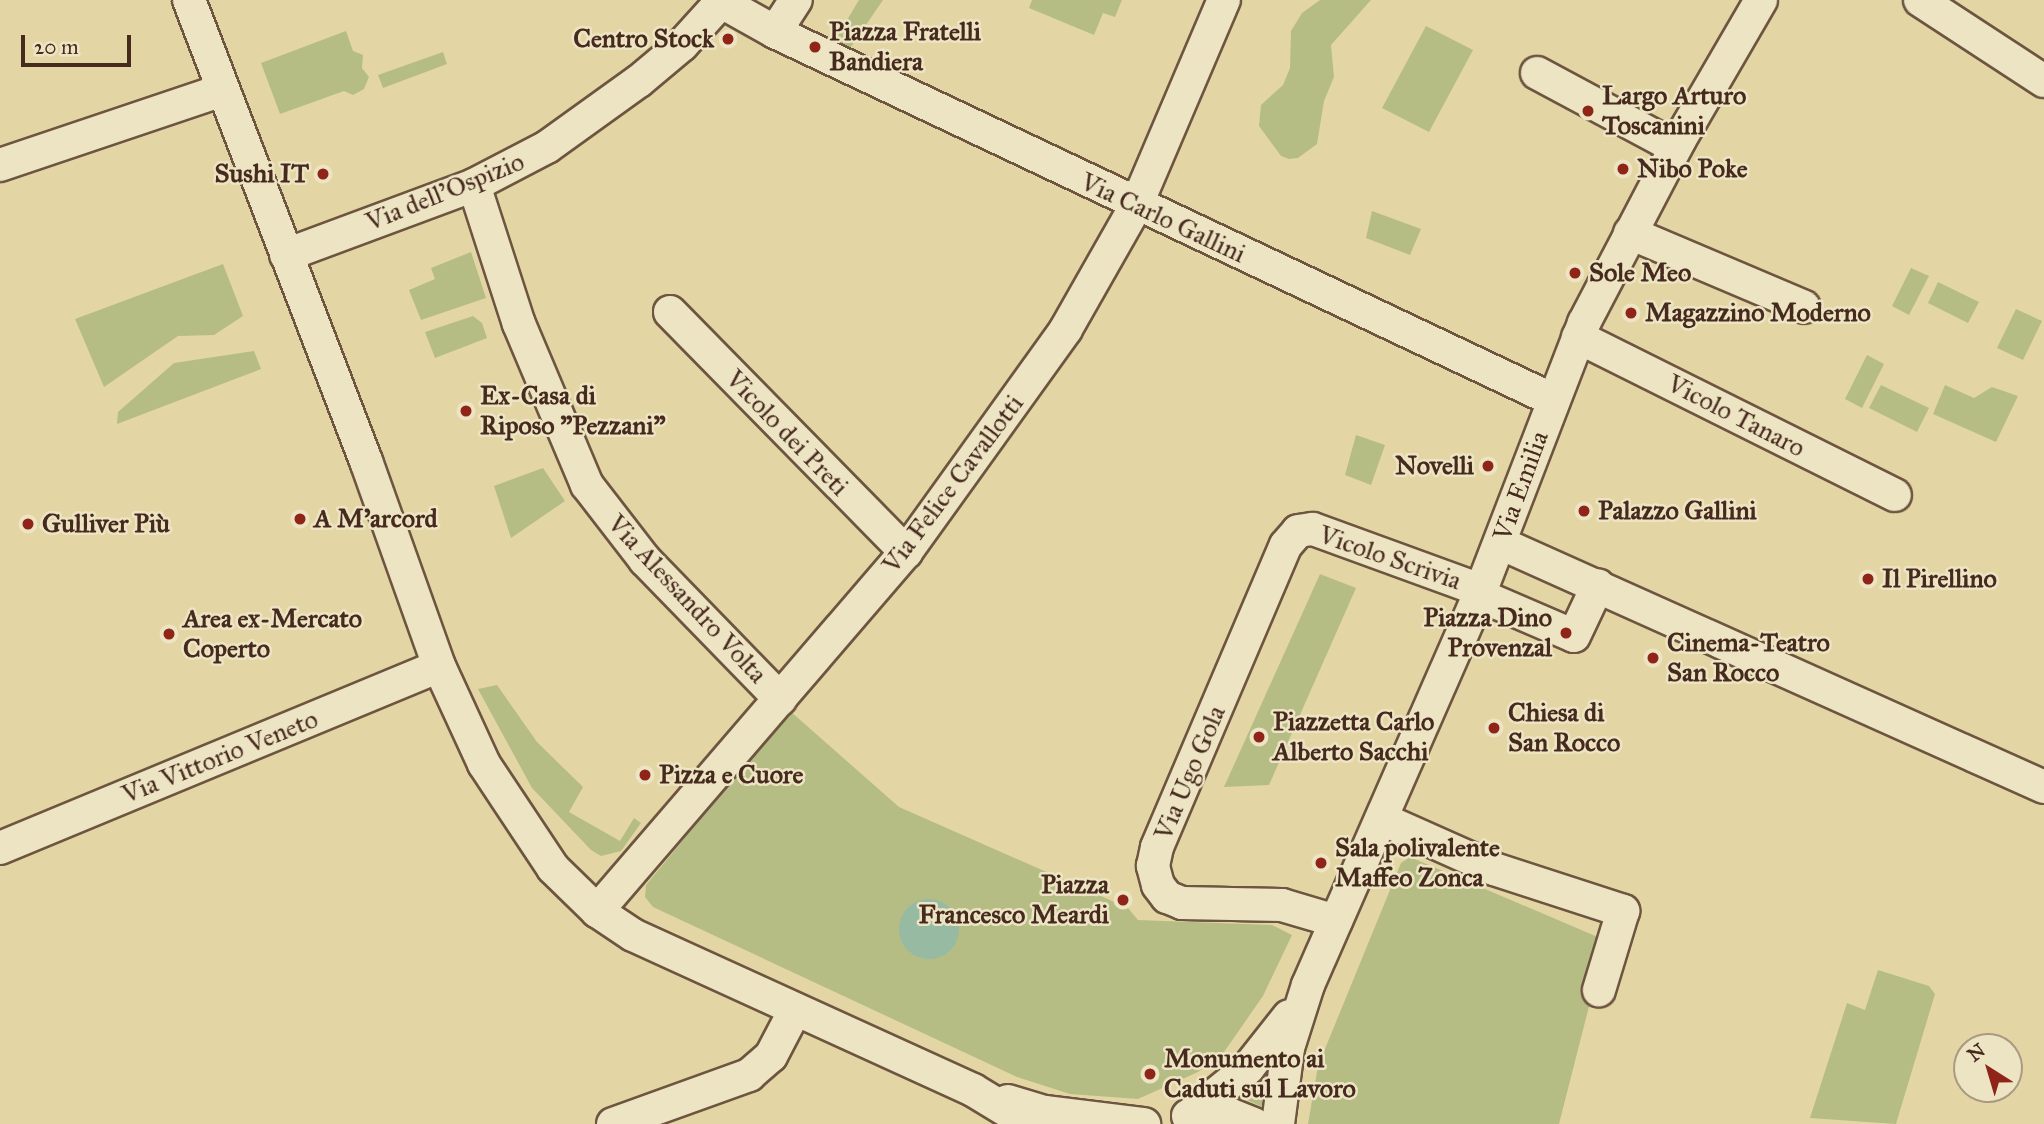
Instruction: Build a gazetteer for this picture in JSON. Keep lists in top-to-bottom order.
{
  "streets": {
    "street": [
      "Via dell'Ospizio",
      "Via Carlo Gallini",
      "Vicolo Tanaro",
      "Vicolo dei Preti",
      "Via Felice Cavallotti",
      "Via Emilia",
      "Vicolo Scrivia",
      "Via Alessandro Volta",
      "Via Vittorio Veneto",
      "Via Ugo Gola"
    ]
  },
  "crossings": [
    ["Via dell'Ospizio", "Via Alessandro Volta"],
    ["Via Carlo Gallini", "Via Felice Cavallotti"],
    ["Via Carlo Gallini", "Via Emilia"],
    ["Vicolo Tanaro", "Via Emilia"],
    ["Vicolo dei Preti", "Via Felice Cavallotti"],
    ["Via Felice Cavallotti", "Via Alessandro Volta"],
    ["Via Emilia", "Vicolo Scrivia"],
    ["Via Emilia", "Via Ugo Gola"],
    ["Vicolo Scrivia", "Via Ugo Gola"]
  ],
  "places": [
    "Centro Stock",
    "Piazza Fratelli Bandiera",
    "Largo Arturo Toscanini",
    "Nibo Poke",
    "Sushi IT",
    "Sole Meo",
    "Magazzino Moderno",
    "Ex-Casa di Riposo \"Pezzani\"",
    "Novelli",
    "Palazzo Gallini",
    "A M'arcord",
    "Gulliver Più",
    "Il Pirellino",
    "Piazza Dino Provenzal",
    "Area ex-Mercato Coperto",
    "Cinema-Teatro San Rocco",
    "Chiesa di San Rocco",
    "Piazzetta Carlo Alberto Sacchi",
    "Pizza e Cuore",
    "Sala polivalente Maffeo Zonca",
    "Piazza Francesco Meardi",
    "Monumento ai Caduti sul Lavoro"
  ],
  "scale_bar": "20 m",
  "north": "top left"
}
